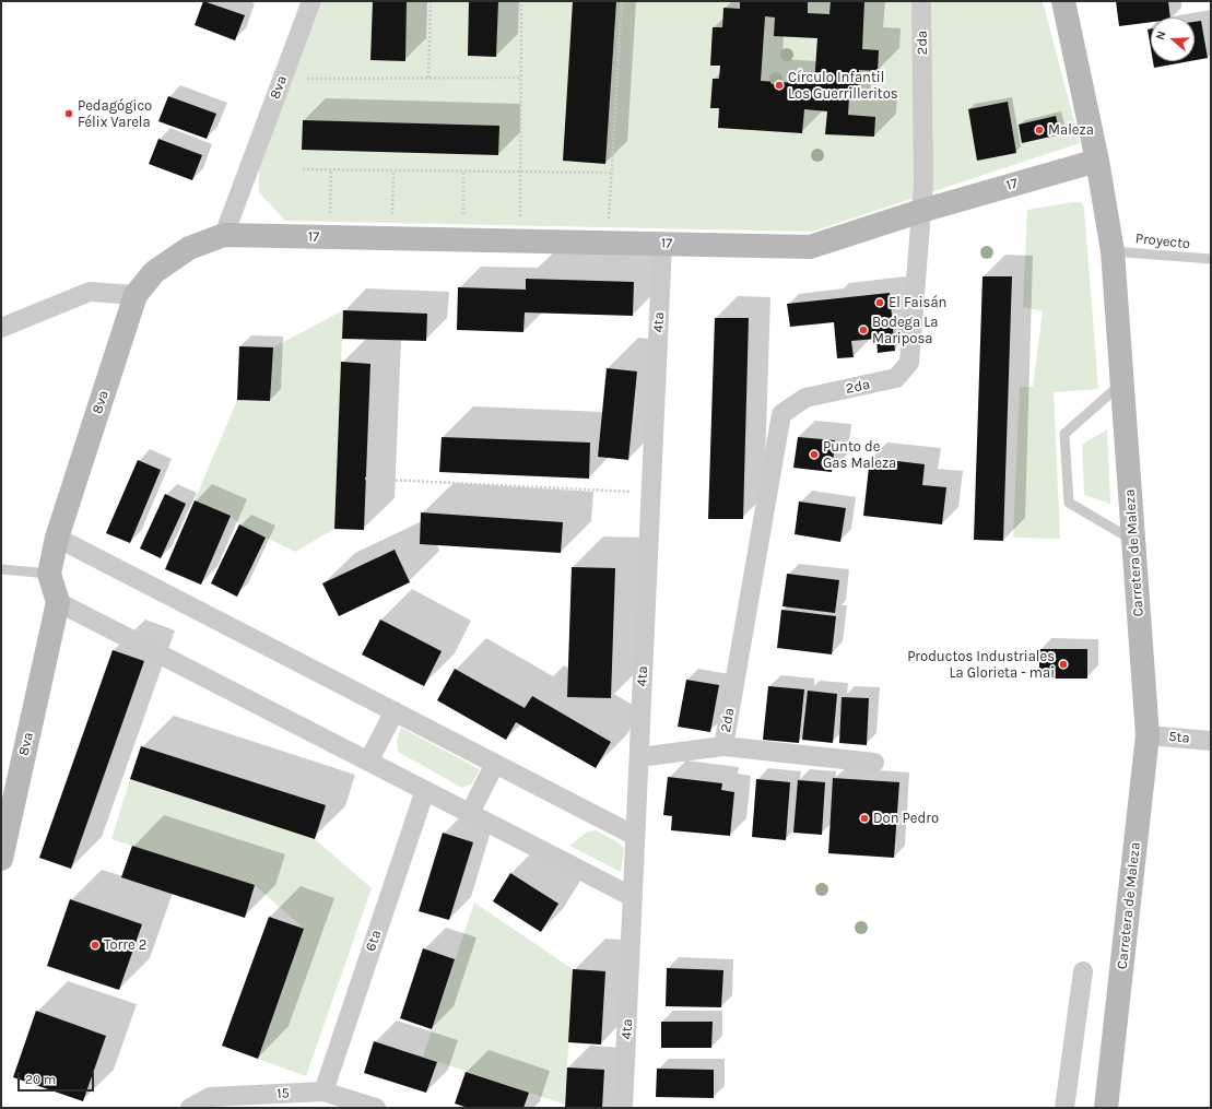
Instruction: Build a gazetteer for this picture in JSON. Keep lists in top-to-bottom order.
{
  "streets": {
    "street": [
      "2da",
      "8va",
      "17",
      "4ta",
      "Carretera de Maleza",
      "5ta",
      "6ta",
      "15"
    ],
    "lane": ["Proyecto"]
  },
  "crossings": [
    ["2da", "17"],
    ["8va", "17"],
    ["17", "4ta"],
    ["17", "Carretera de Maleza"],
    ["Proyecto", "Carretera de Maleza"],
    ["Carretera de Maleza", "5ta"],
    ["6ta", "15"]
  ],
  "places": [
    "Círculo Infantil Los Guerrilleritos",
    "Pedagógico Félix Varela",
    "Maleza",
    "El Faisán",
    "Bodega La Mariposa",
    "Punto de Gas Maleza",
    "Productos Industriales La Glorieta - mai",
    "Don Pedro",
    "Torre 2"
  ],
  "scale_bar": "20 m",
  "north": "left"
}
